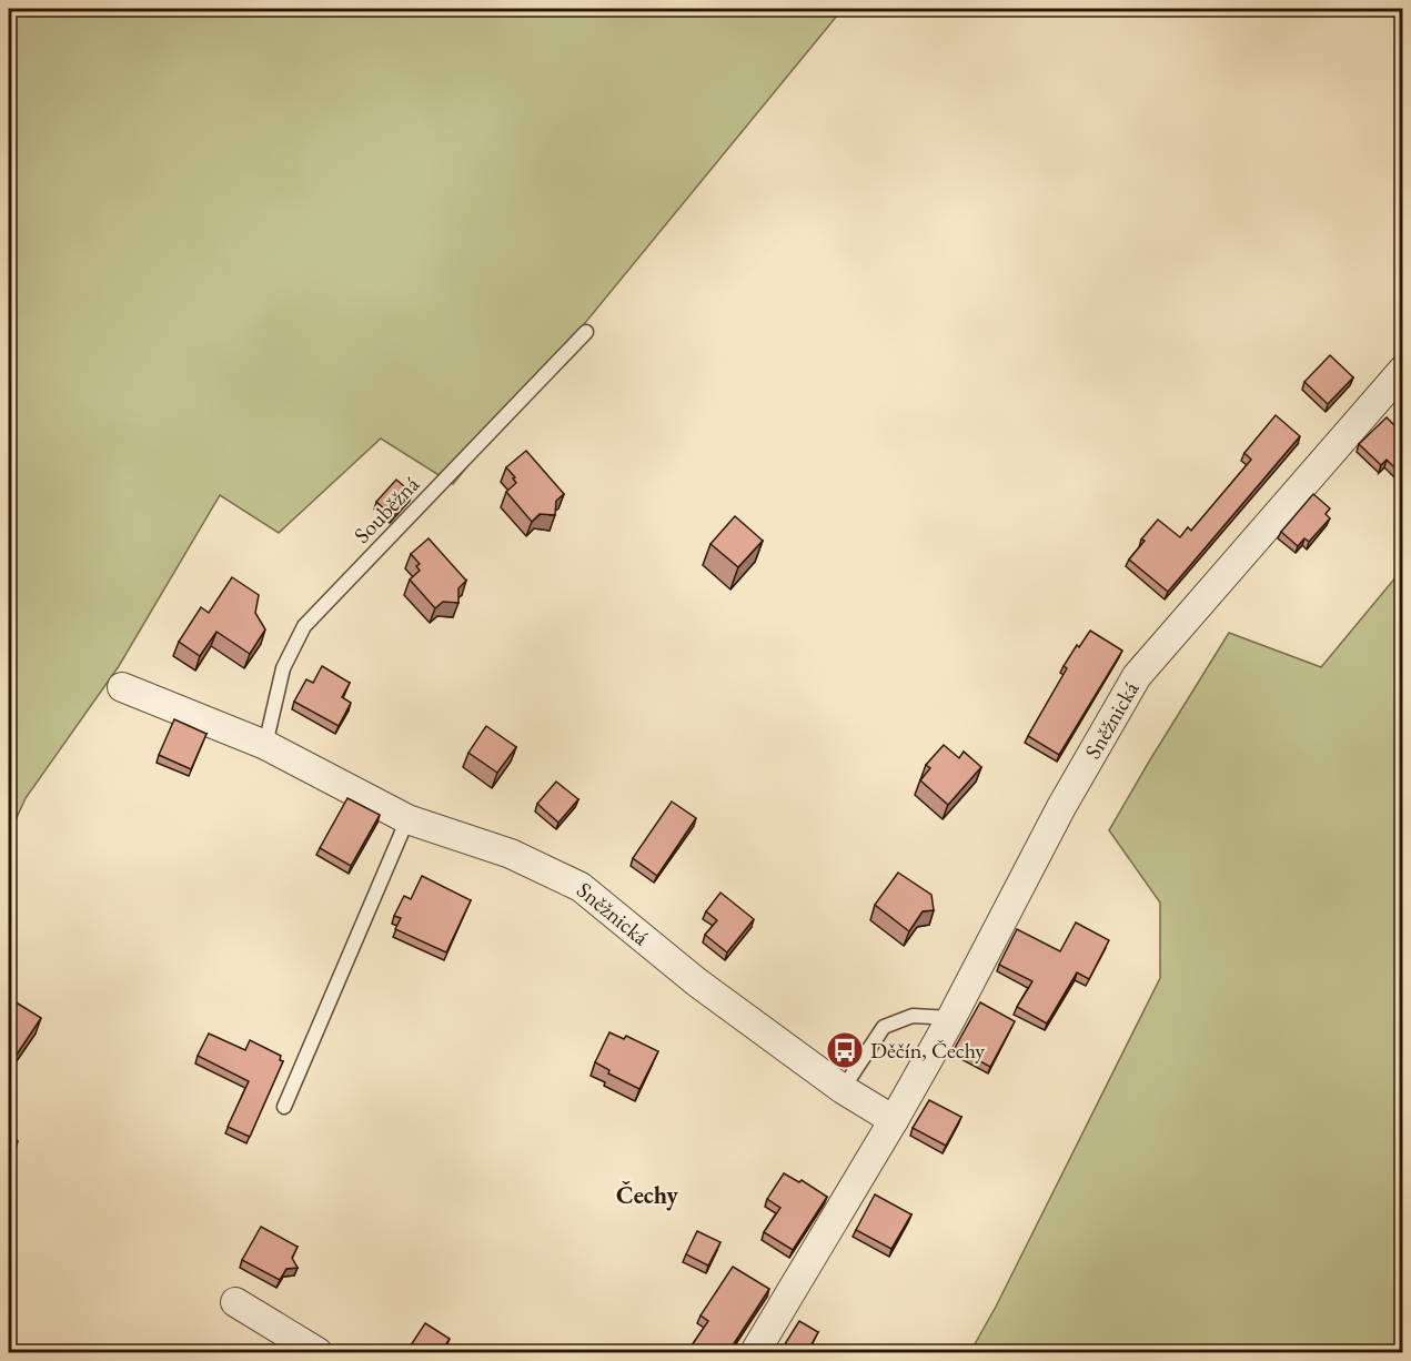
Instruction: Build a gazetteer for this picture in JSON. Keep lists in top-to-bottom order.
{
  "streets": {
    "street": ["Sněžnická"],
    "lane": ["Souběžná"]
  },
  "crossings": [
    ["Souběžná", "Sněžnická"]
  ],
  "districts": ["Čechy"],
  "places": {
    "bus stop": ["Děčín, Čechy"]
  }
}
